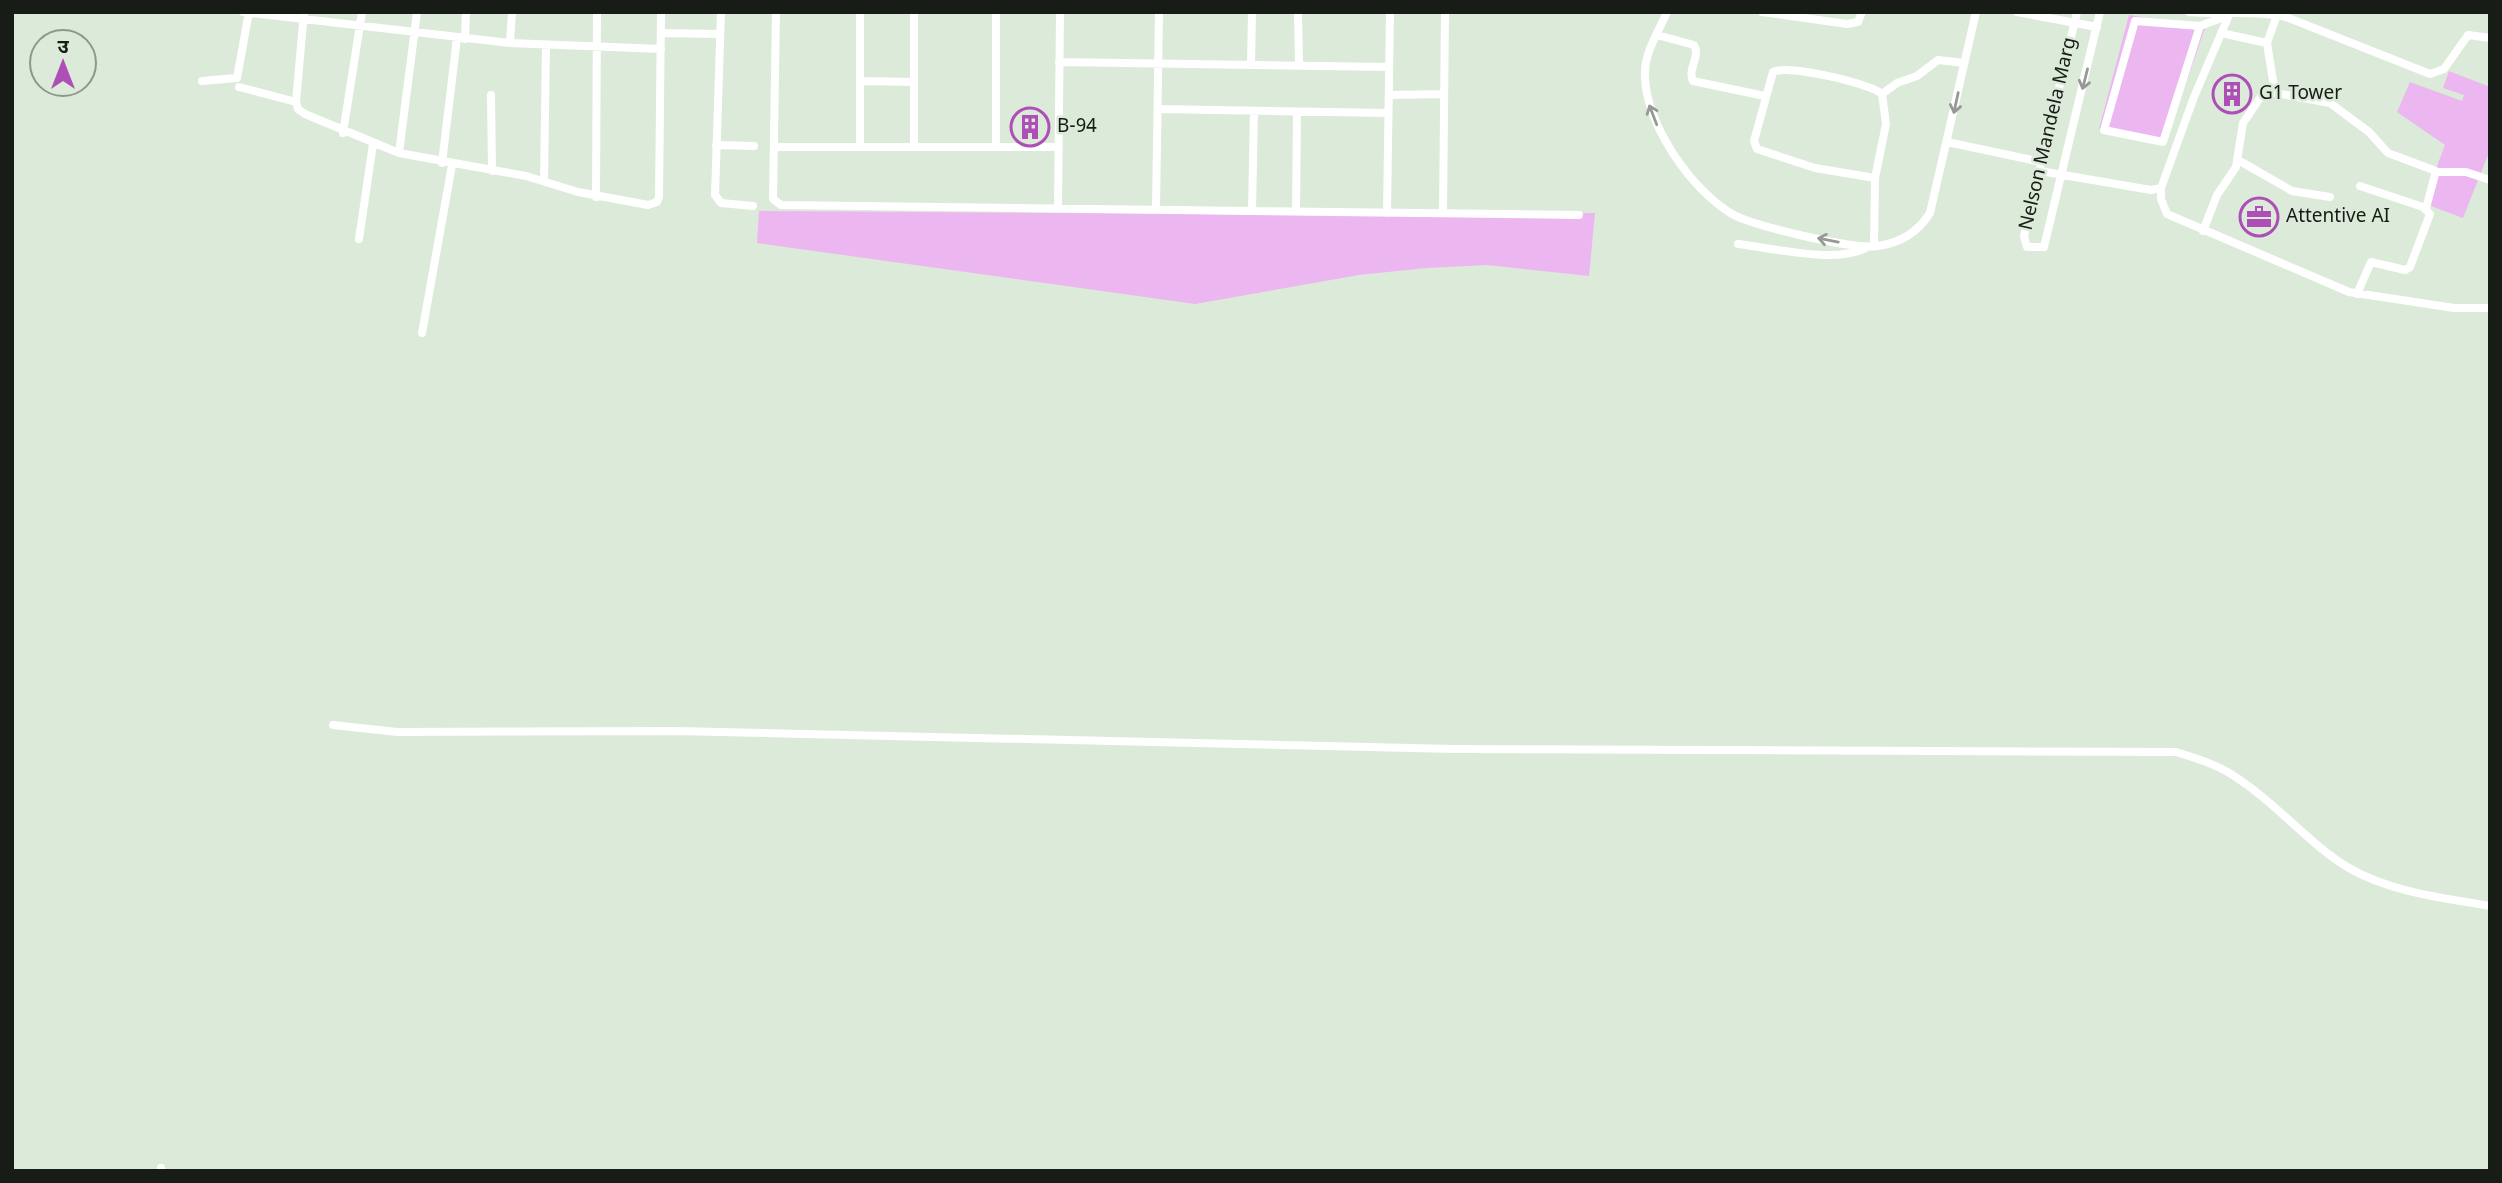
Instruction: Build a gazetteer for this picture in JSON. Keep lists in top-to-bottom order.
{
  "streets": {
    "street": ["Nelson Mandela Marg"]
  },
  "places": {
    "building": ["G1 Tower", "B-94"],
    "office": ["Attentive AI"]
  },
  "north": "top"
}
